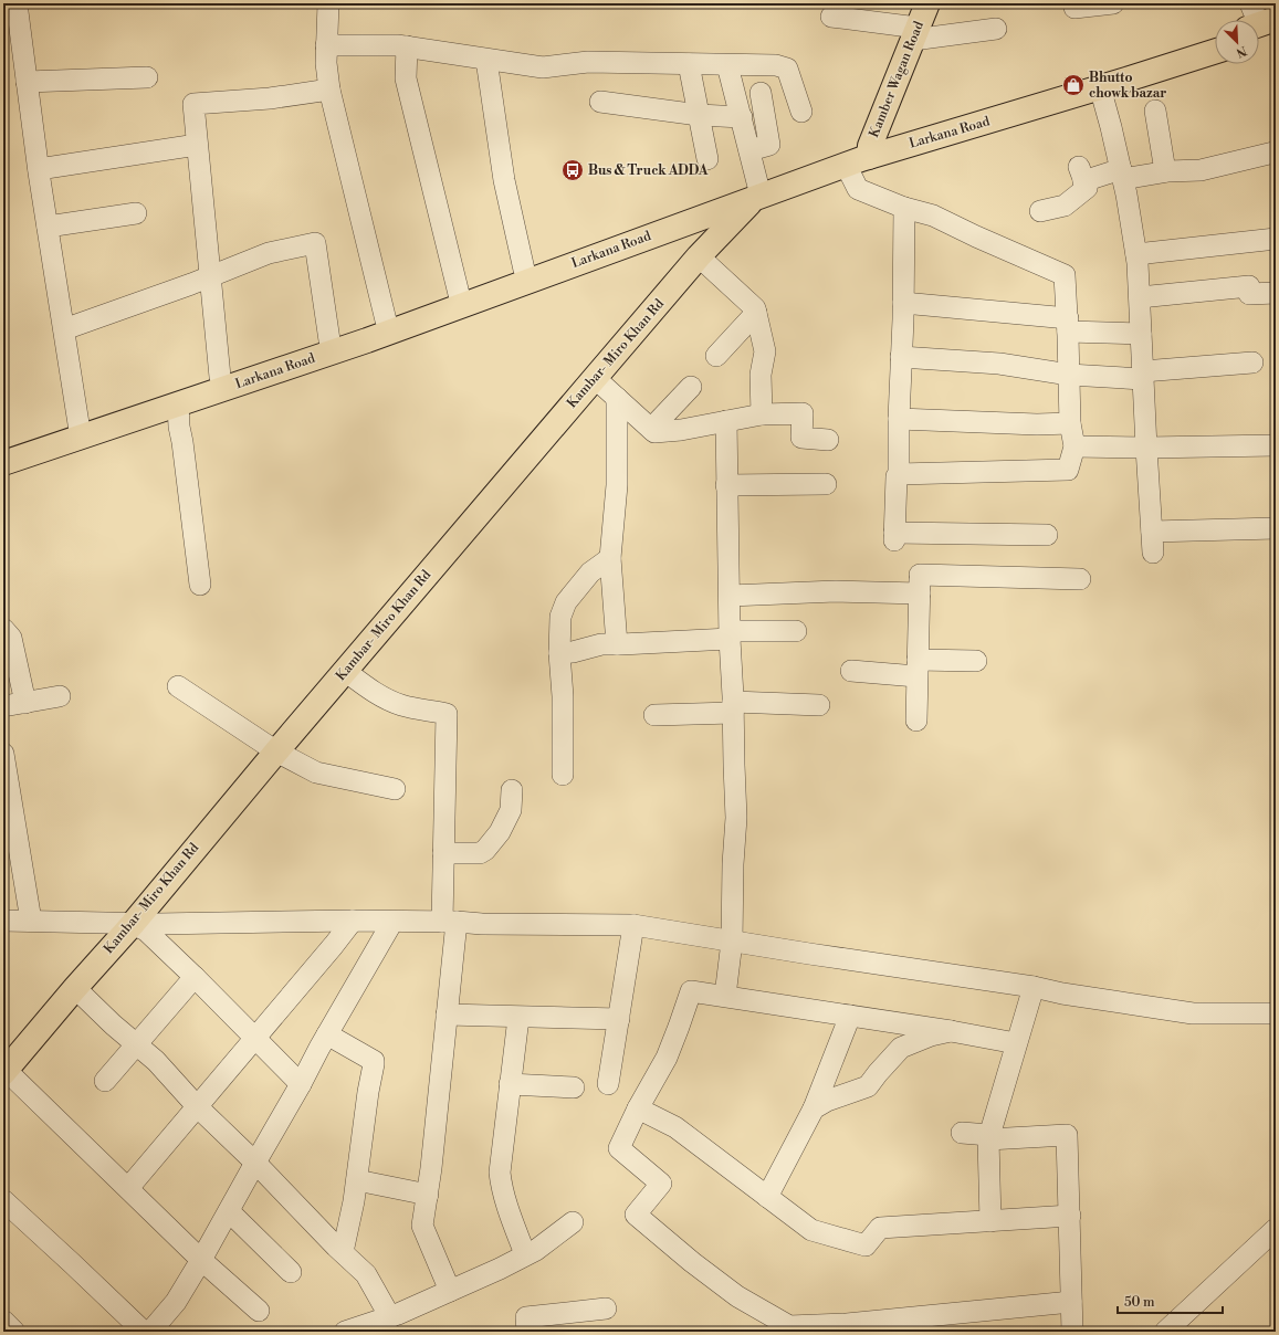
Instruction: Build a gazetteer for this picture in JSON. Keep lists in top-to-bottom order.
{
  "streets": {
    "main road": ["Kamber Wagan Road", "Larkana Road", "Kambar- Miro Khan Rd"]
  },
  "crossings": [
    ["Kamber Wagan Road", "Larkana Road"],
    ["Larkana Road", "Kambar- Miro Khan Rd"]
  ],
  "places": {
    "shop": ["Bhutto chowk bazar"],
    "bus stop": ["Bus & Truck ADDA"]
  },
  "scale_bar": "50 m",
  "north": "bottom right"
}
